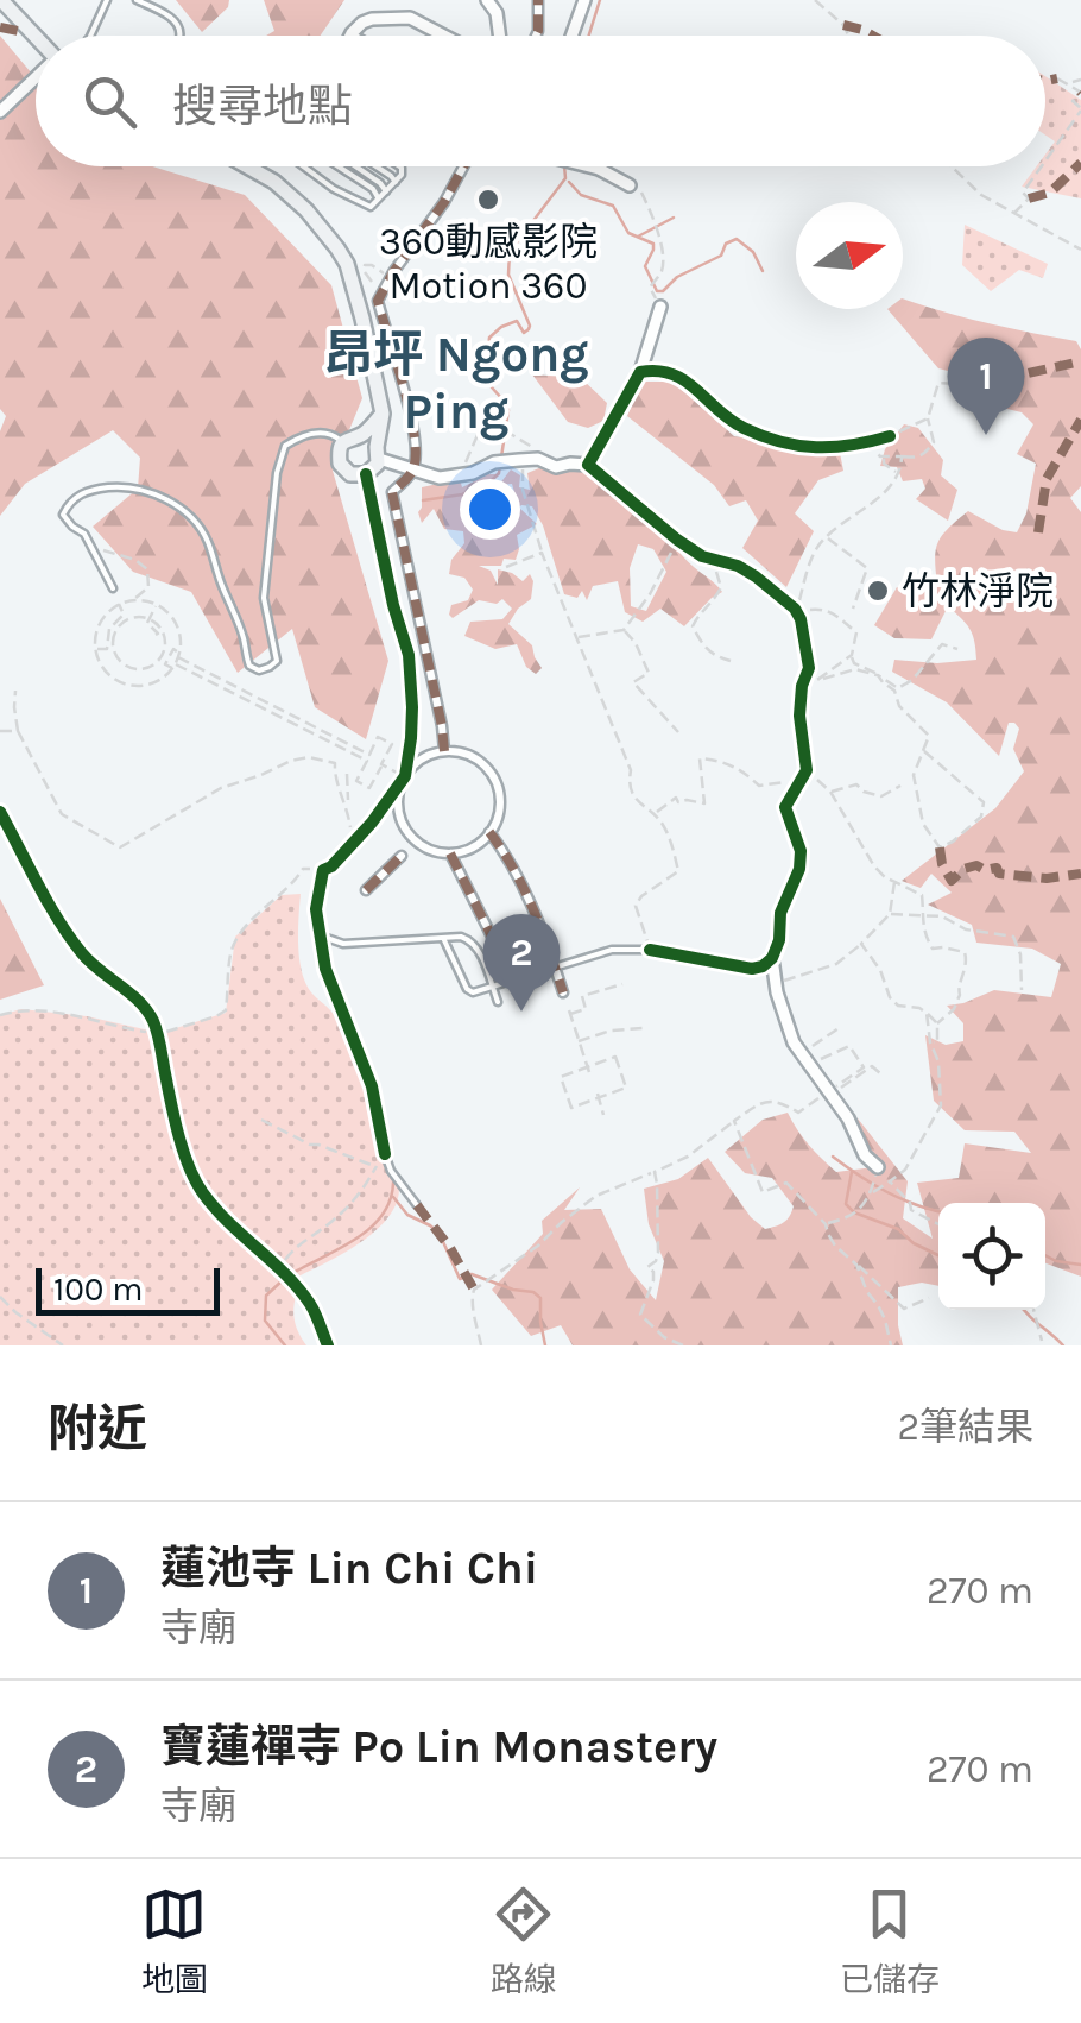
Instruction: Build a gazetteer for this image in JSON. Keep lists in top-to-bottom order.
{
  "districts": ["昂坪 Ngong Ping"],
  "places": ["360動感影院 Motion 360", "竹林淨院"],
  "scale_bar": "100 m",
  "north": "right",
  "page": {
    "search": "搜尋地點",
    "pins": ["1", "2"],
    "scale": "100 m",
    "heading": ["附近", "2筆結果"],
    "list": [
      {
        "mark": "1",
        "name": "蓮池寺 Lin Chi Chi",
        "note": "寺廟",
        "value": "270 m"
      },
      {
        "mark": "2",
        "name": "寶蓮禪寺 Po Lin Monastery",
        "note": "寺廟",
        "value": "270 m"
      }
    ],
    "nav": ["地圖", "路線", "已儲存"]
  }
}
